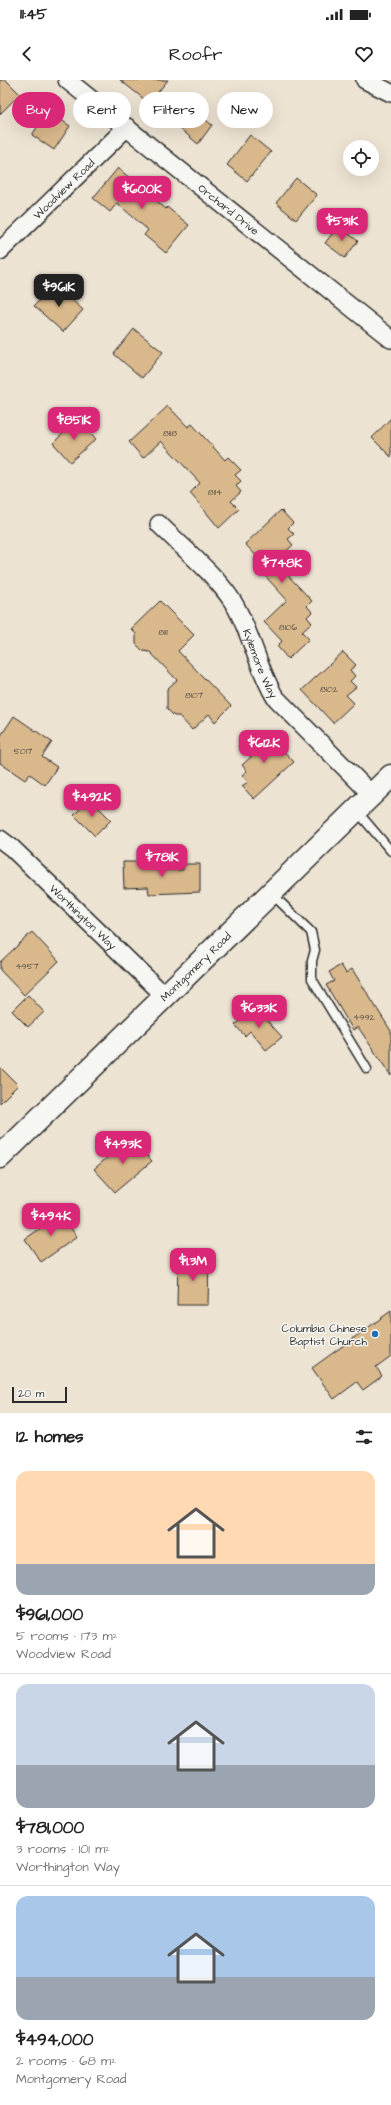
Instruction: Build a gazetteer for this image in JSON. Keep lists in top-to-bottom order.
{
  "streets": {
    "main road": ["Montgomery Road"],
    "street": [
      "Woodview Road",
      "Orchard Drive",
      "Kylemore Way",
      "Worthington Way"
    ]
  },
  "crossings": [
    ["Kylemore Way", "Montgomery Road"],
    ["Worthington Way", "Montgomery Road"]
  ],
  "places": ["Columbia Chinese Baptist Church"],
  "house_numbers": [
    "8118",
    "8114",
    "8106",
    "8111",
    "8102",
    "8107",
    "5017",
    "4957",
    "4992"
  ],
  "scale_bar": "20 m",
  "page": {
    "status": "11:45",
    "header": "Roofr",
    "chip": [
      "Buy",
      "Rent",
      "Filters",
      "New"
    ],
    "price": [
      "$600K",
      "$531K",
      "$961K",
      "$851K",
      "$748K",
      "$612K",
      "$492K",
      "$781K",
      "$633K",
      "$493K",
      "$494K",
      "$1.3M"
    ],
    "scale": "20 m",
    "heading": "12 homes",
    "list": [
      {
        "name": "$961,000",
        "note": "5 rooms · 173 m² · Woodview Road"
      },
      {
        "name": "$781,000",
        "note": "3 rooms · 101 m² · Worthington Way"
      },
      {
        "name": "$494,000",
        "note": "2 rooms · 68 m² · Montgomery Road"
      }
    ]
  }
}
